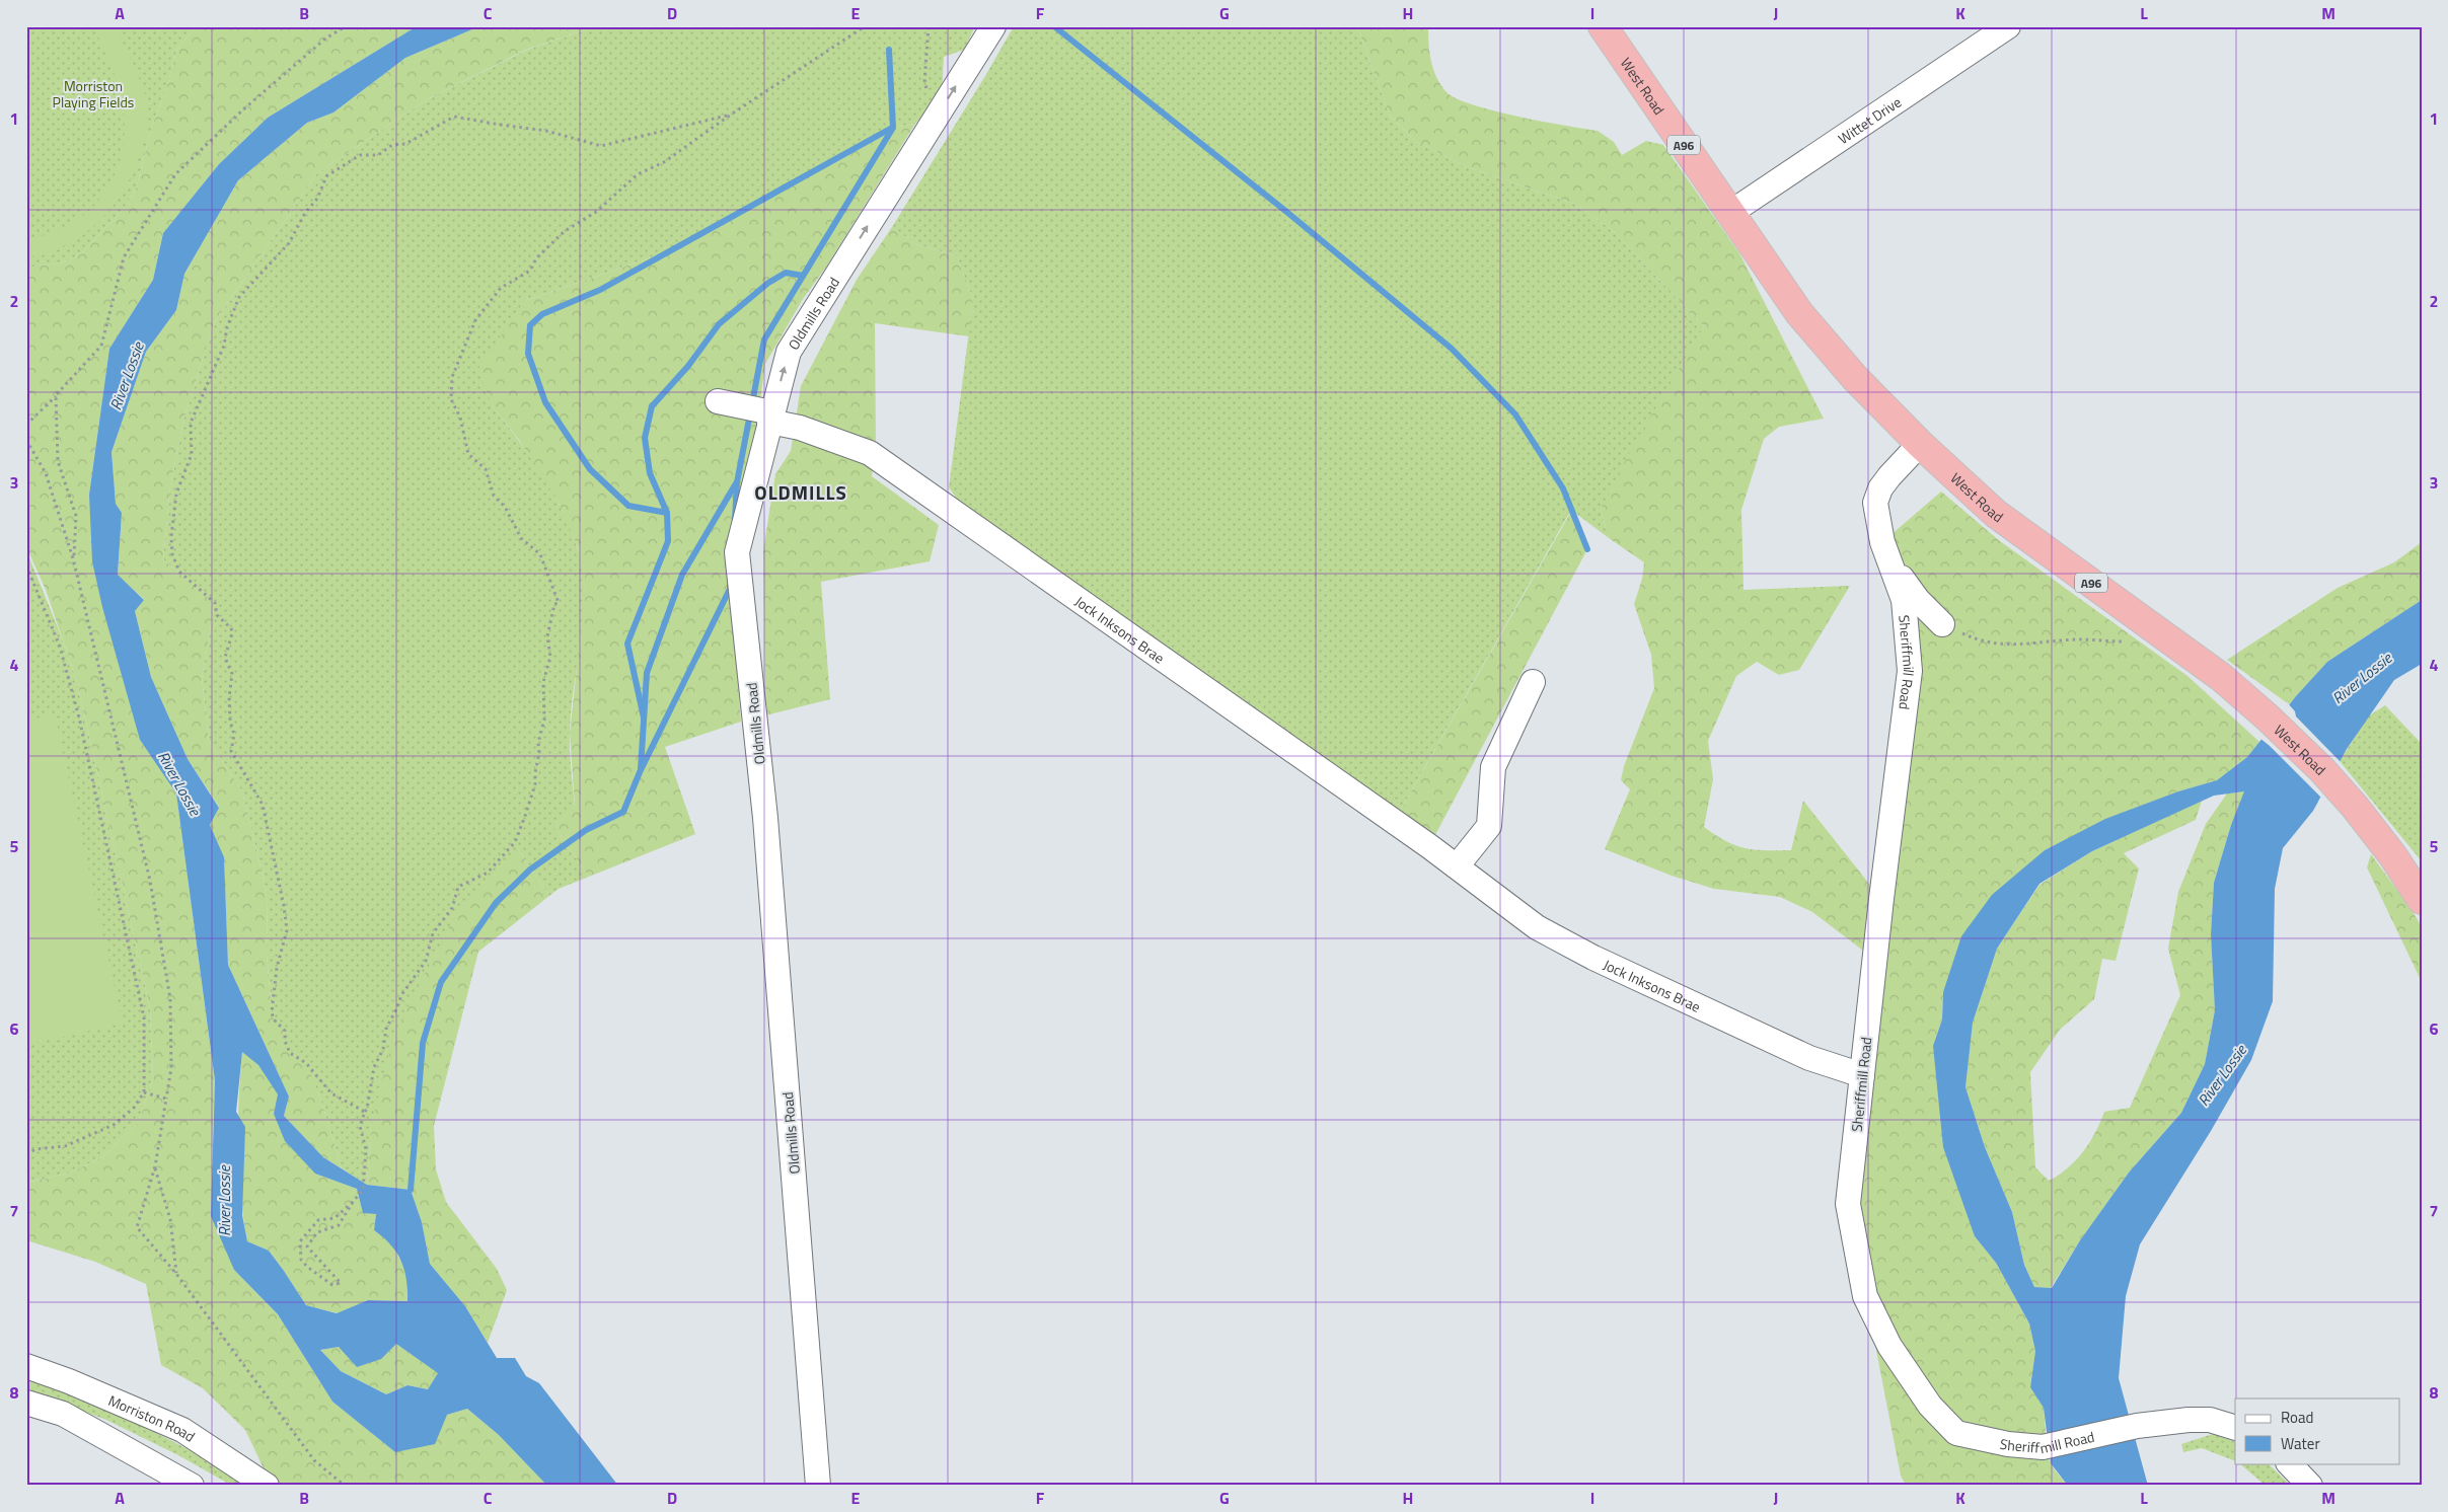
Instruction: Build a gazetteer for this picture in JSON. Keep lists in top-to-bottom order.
{
  "streets": {
    "highway": ["West Road", "A96"],
    "street": [
      "Wittet Drive",
      "Oldmills Road",
      "Jock Inksons Brae",
      "Sheriffmill Road",
      "Morriston Road"
    ]
  },
  "crossings": [
    ["West Road", "Wittet Drive"],
    ["West Road", "Sheriffmill Road"],
    ["Oldmills Road", "Jock Inksons Brae"],
    ["Jock Inksons Brae", "Sheriffmill Road"]
  ],
  "districts": ["OLDMILLS"],
  "water": ["River Lossie"],
  "parks": ["Morriston Playing Fields"],
  "legend": ["Road", "Water"],
  "grid": {
    "columns": [
      "A",
      "B",
      "C",
      "D",
      "E",
      "F",
      "G",
      "H",
      "I",
      "J",
      "K",
      "L",
      "M"
    ],
    "rows": [
      "1",
      "2",
      "3",
      "4",
      "5",
      "6",
      "7",
      "8"
    ]
  }
}
